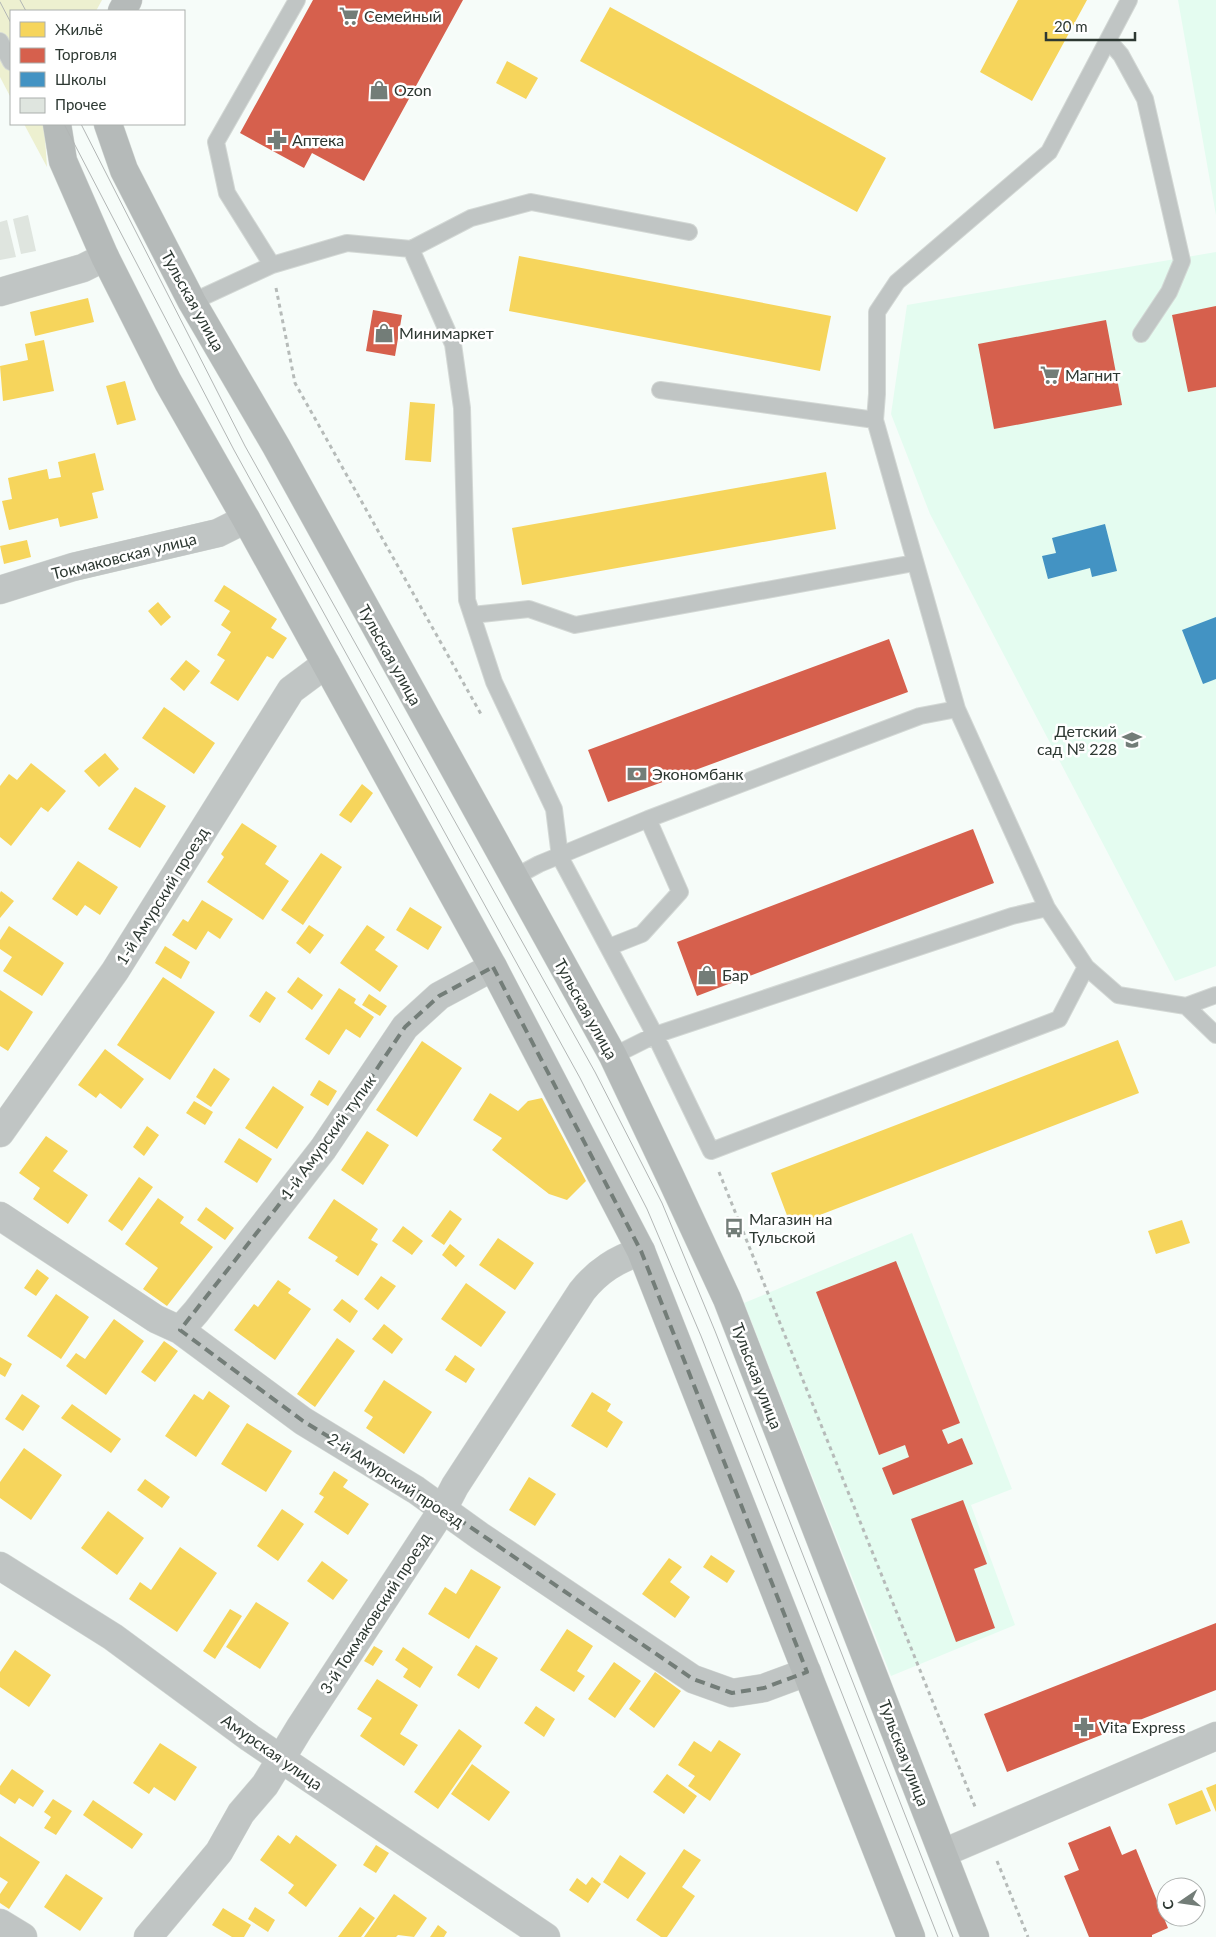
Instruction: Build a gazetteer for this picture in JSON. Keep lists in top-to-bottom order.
{
  "streets": {
    "street": [
      "Тульская улица",
      "Токмаковская улица",
      "1-й Амурский проезд",
      "1-й Амурский тупик",
      "2-й Амурский проезд",
      "3-й Токмаковский проезд",
      "Амурская улица"
    ]
  },
  "crossings": [
    ["1-й Амурский тупик", "2-й Амурский проезд"],
    ["2-й Амурский проезд", "3-й Токмаковский проезд"],
    ["3-й Токмаковский проезд", "Амурская улица"]
  ],
  "places": {
    "supermarket": ["Семейный", "Магнит"],
    "shop": ["Ozon", "Минимаркет", "Бар"],
    "pharmacy": ["Аптека", "Vita Express"],
    "school or university": ["Детский сад № 228"],
    "bank": ["Экономбанк"],
    "bus stop": ["Магазин на Тульской"]
  },
  "legend": [
    "Жильё",
    "Торговля",
    "Школы",
    "Прочее"
  ],
  "scale_bar": "20 m",
  "north": "left"
}
